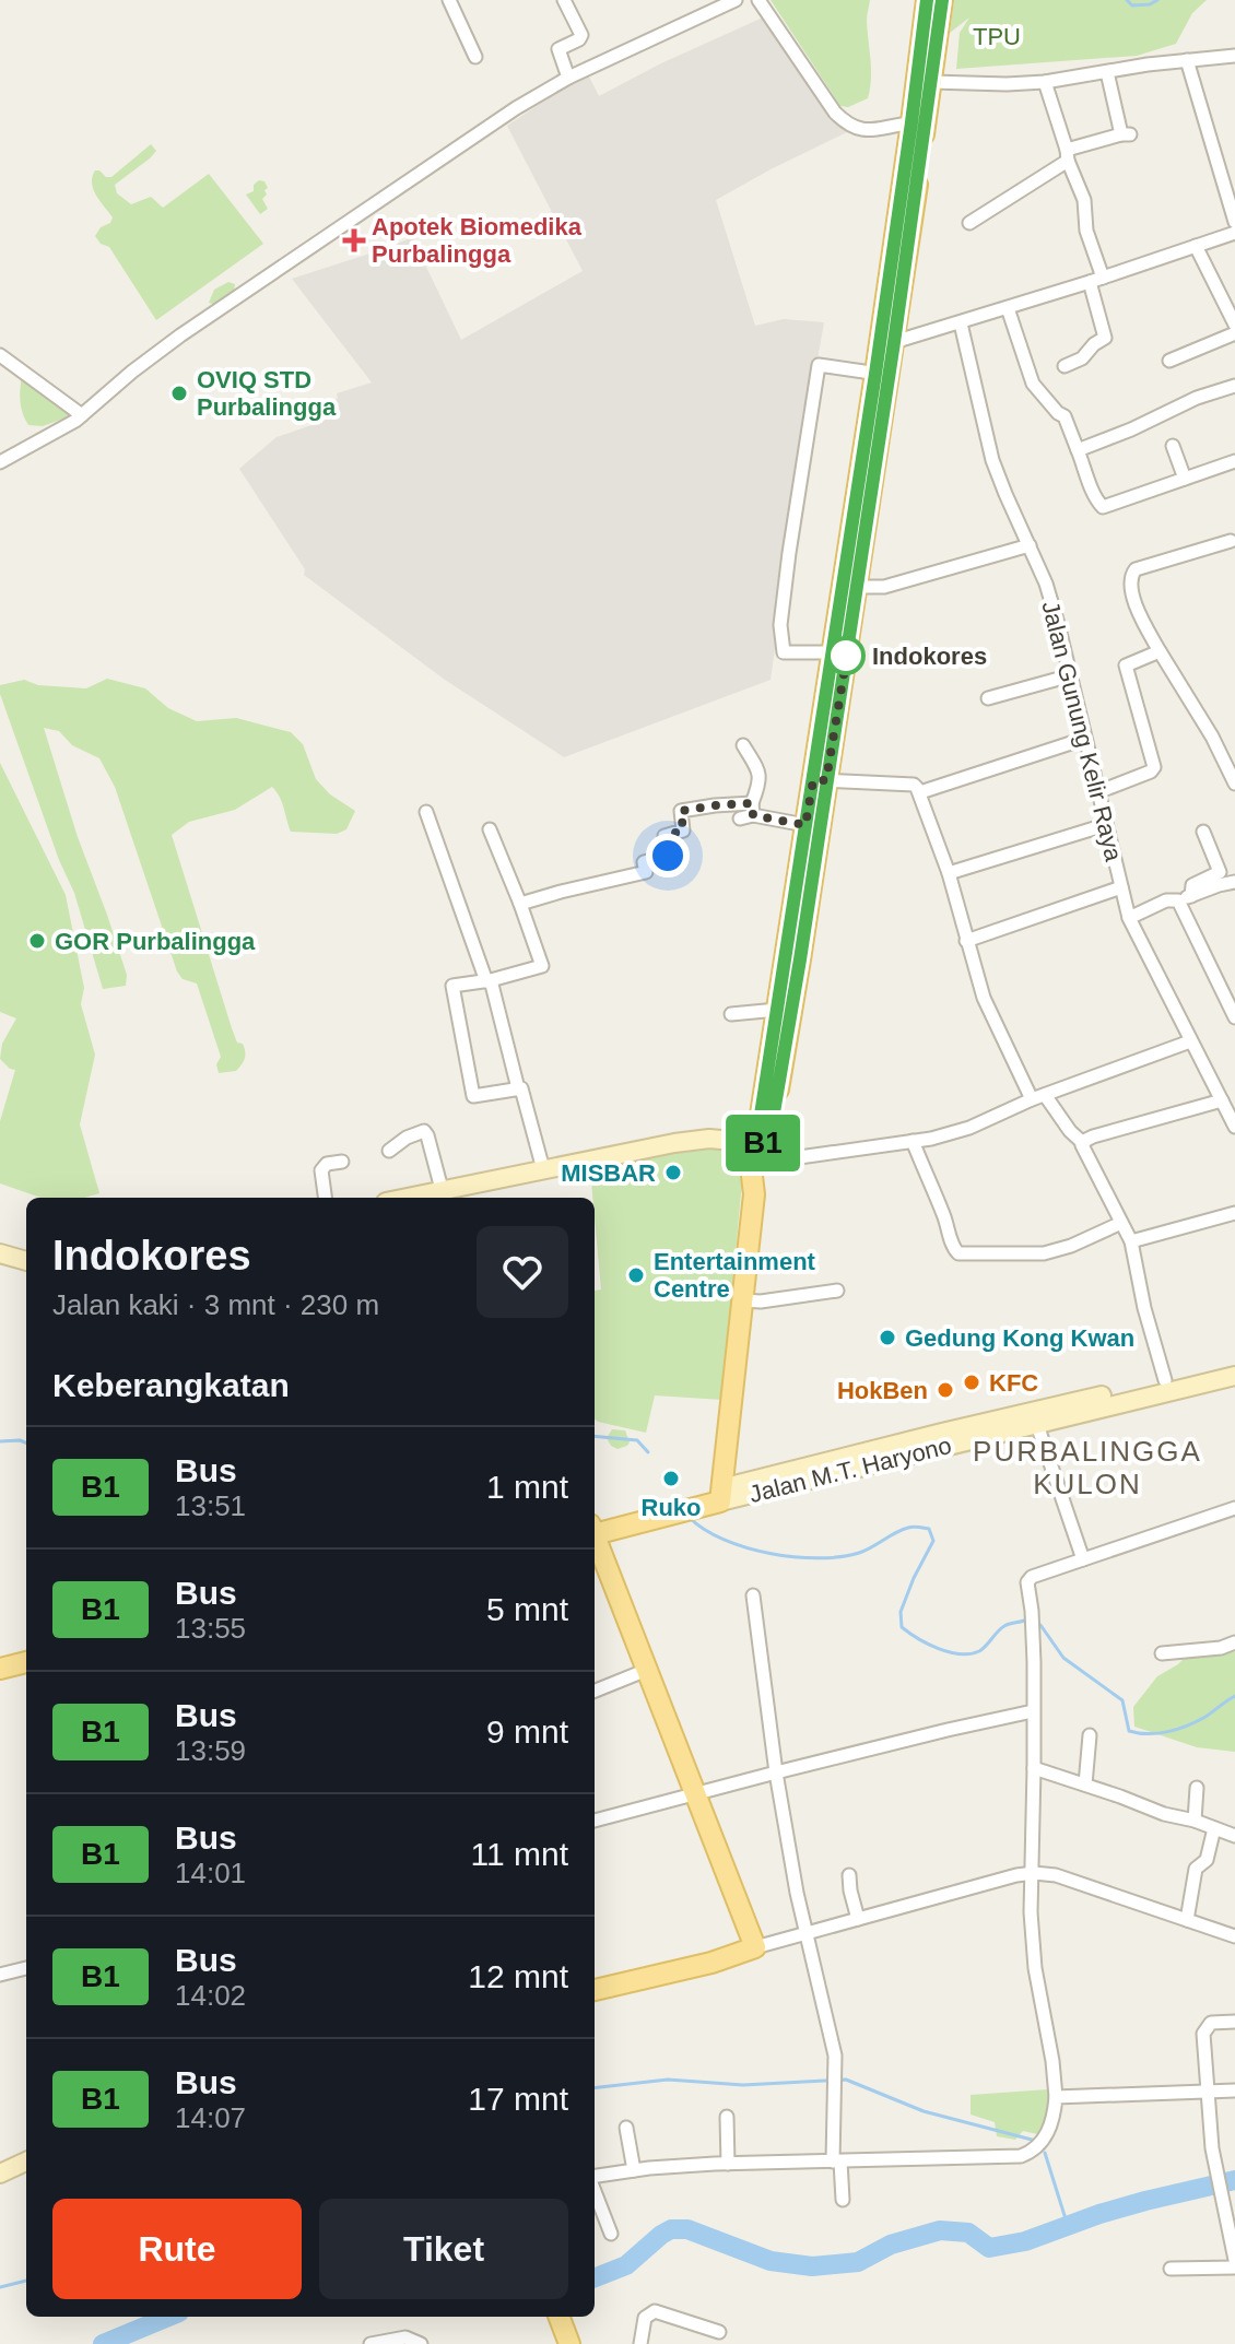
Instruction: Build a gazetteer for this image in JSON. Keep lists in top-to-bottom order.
{
  "streets": {
    "main road": ["Jalan M.T. Haryono"],
    "street": ["Jalan Gunung Kelir Raya"]
  },
  "districts": ["PURBALINGGA KULON"],
  "parks": ["TPU"],
  "places": {
    "health": ["Apotek Biomedika Purbalingga"],
    "other": [
      "OVIQ STD Purbalingga",
      "Indokores",
      "GOR Purbalingga",
      "MISBAR",
      "Entertainment Centre",
      "Gedung Kong Kwan",
      "KFC",
      "HokBen",
      "Ruko"
    ]
  },
  "lines": ["bus line B1"],
  "page": {
    "on_map": "B1",
    "heading": [
      ["Indokores", "Jalan kaki · 3 mnt · 230 m"],
      "Keberangkatan"
    ],
    "list": [
      {
        "mark": "B1",
        "name": "Bus",
        "note": "13:51",
        "value": "1 mnt"
      },
      {
        "mark": "B1",
        "name": "Bus",
        "note": "13:55",
        "value": "5 mnt"
      },
      {
        "mark": "B1",
        "name": "Bus",
        "note": "13:59",
        "value": "9 mnt"
      },
      {
        "mark": "B1",
        "name": "Bus",
        "note": "14:01",
        "value": "11 mnt"
      },
      {
        "mark": "B1",
        "name": "Bus",
        "note": "14:02",
        "value": "12 mnt"
      },
      {
        "mark": "B1",
        "name": "Bus",
        "note": "14:07",
        "value": "17 mnt"
      }
    ],
    "buttons": ["Rute", "Tiket"]
  }
}
